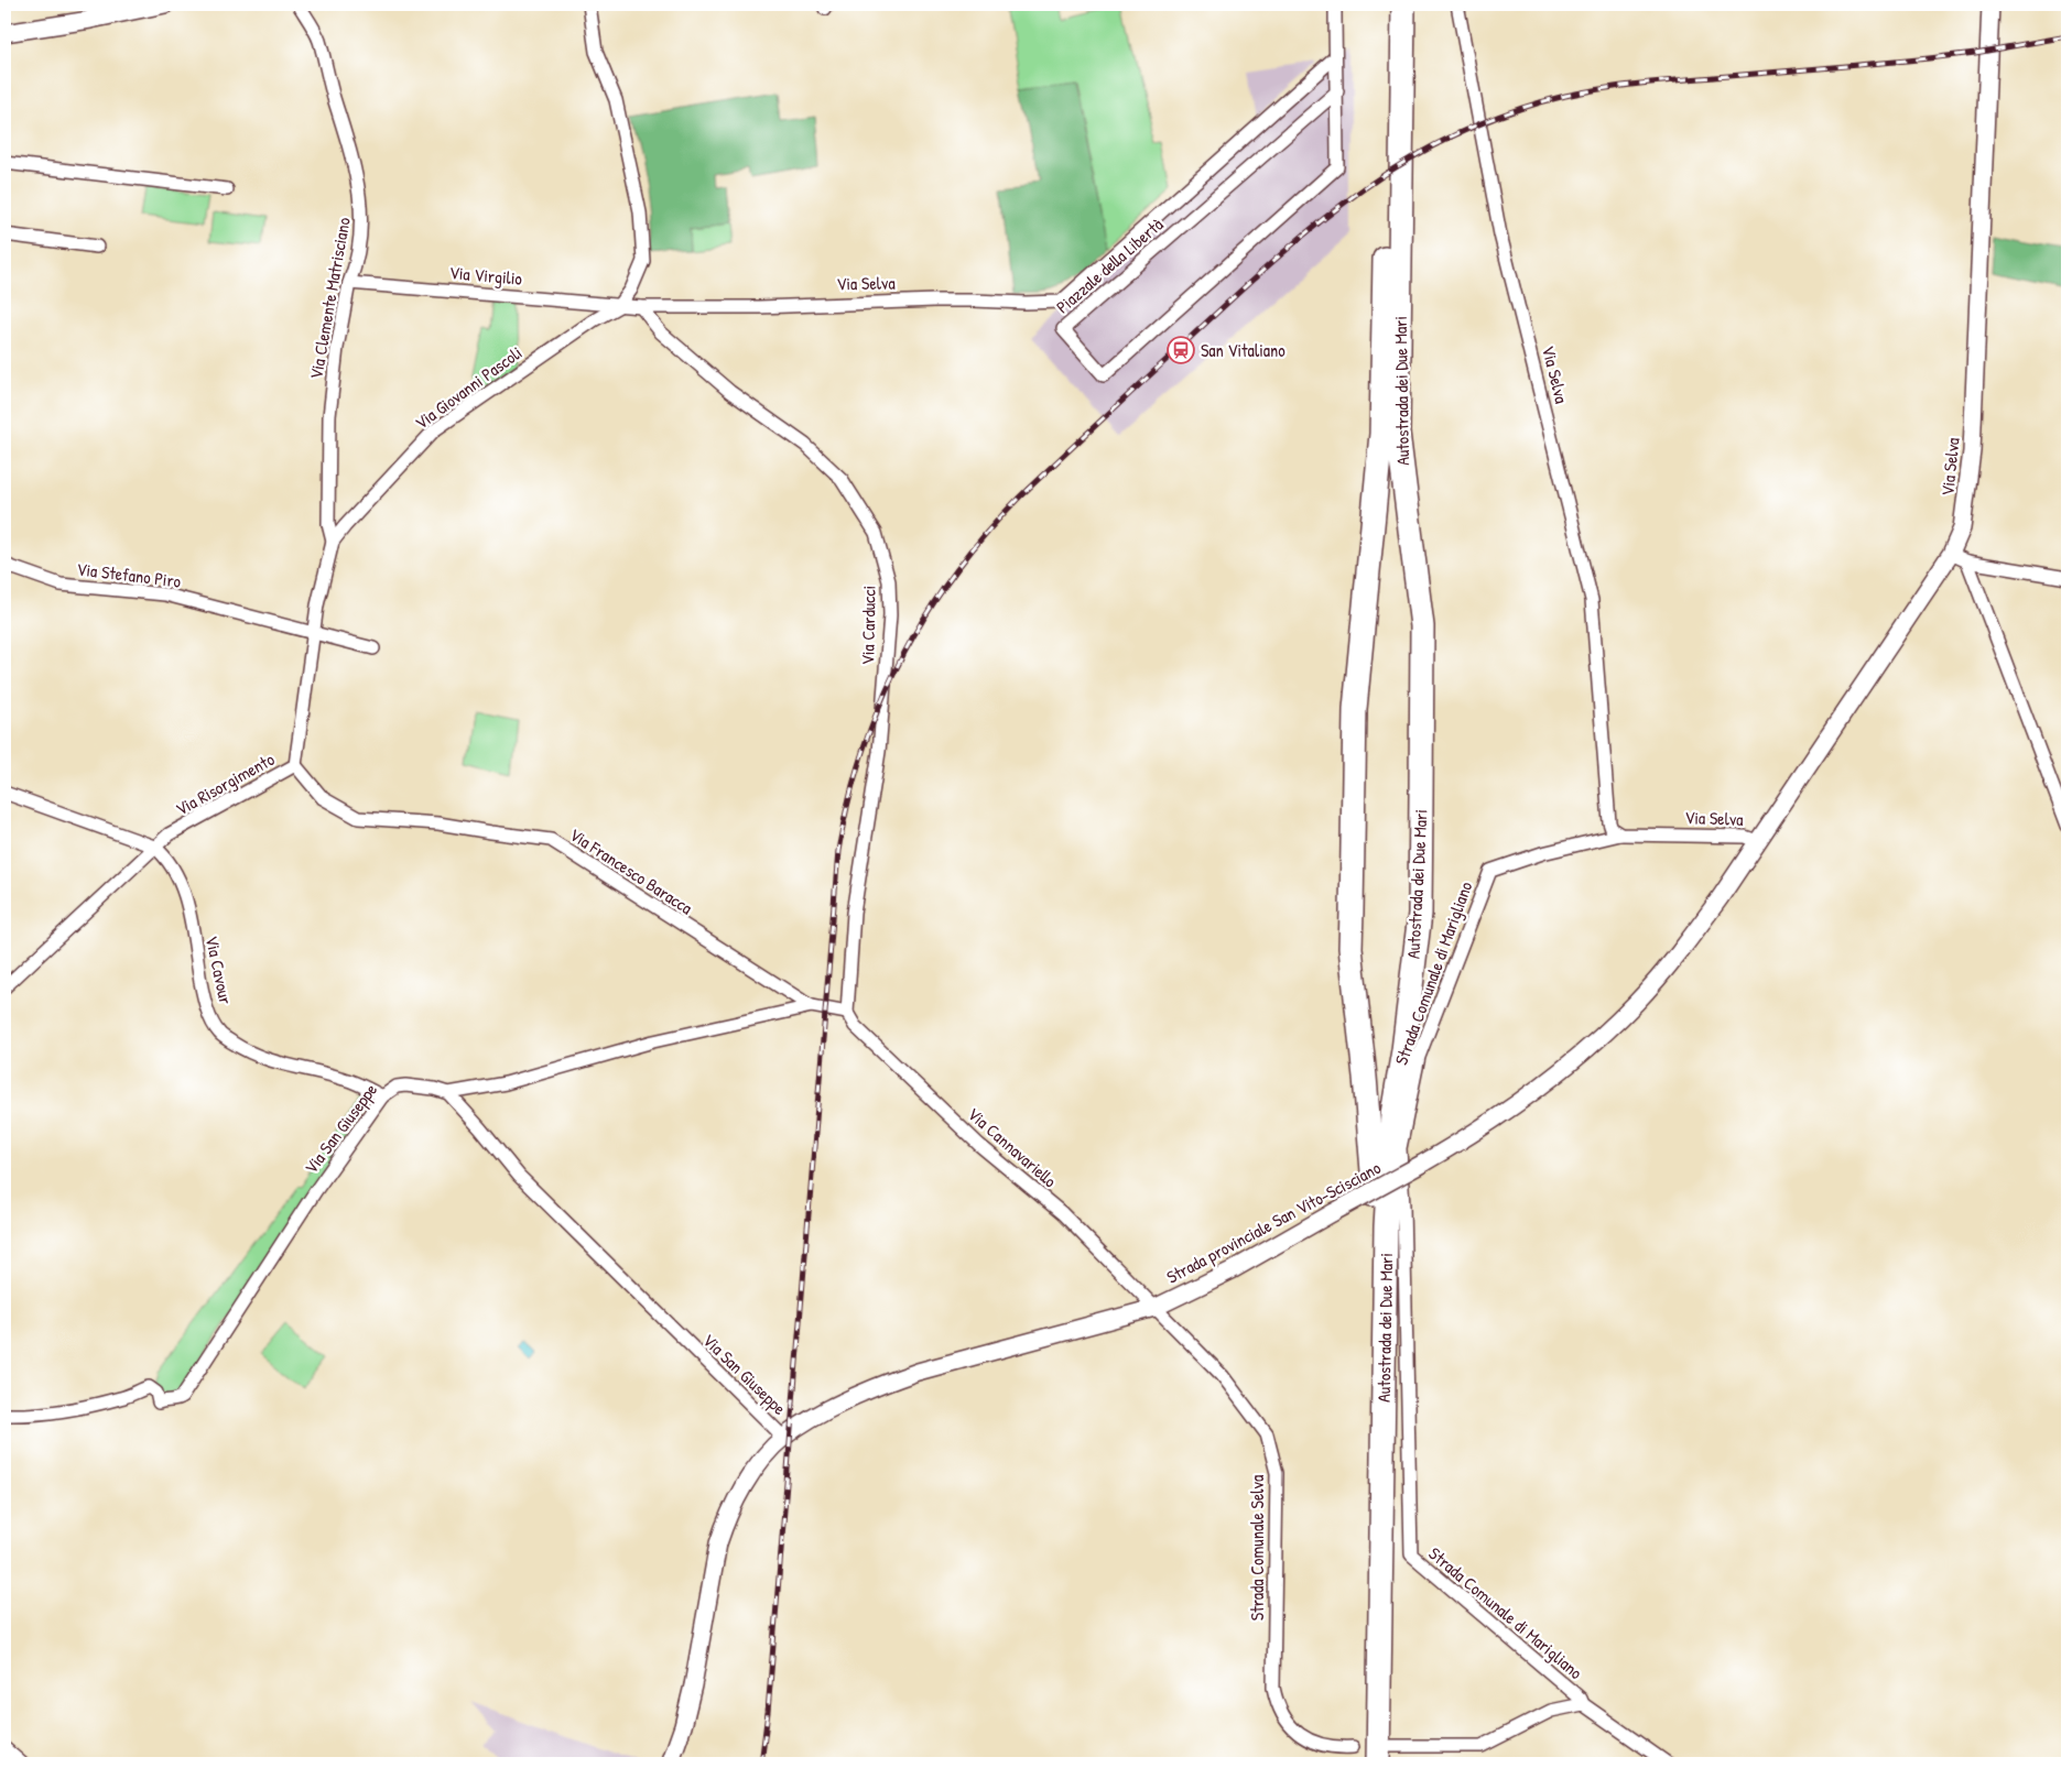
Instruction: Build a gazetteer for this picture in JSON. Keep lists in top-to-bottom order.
{
  "streets": {
    "highway": ["Autostrada dei Due Mari"],
    "street": [
      "Piazzale della Libertà",
      "Via Virgilio",
      "Via Selva",
      "Via Clemente Matrisciano",
      "Via Giovanni Pascoli",
      "Via Stefano Piro",
      "Via Carducci",
      "Via Risorgimento",
      "Via Francesco Baracca",
      "Via Cavour",
      "Strada Comunale di Marigliano",
      "Via San Giuseppe",
      "Via Cannavariello",
      "Strada provinciale San Vito-Scisciano",
      "Strada Comunale Selva"
    ]
  },
  "crossings": [
    ["Via Virgilio", "Via Selva"],
    ["Via Virgilio", "Via Clemente Matrisciano"],
    ["Via Virgilio", "Via Giovanni Pascoli"],
    ["Via Selva", "Via Giovanni Pascoli"],
    ["Via Selva", "Via Carducci"],
    ["Via Selva", "Strada Comunale di Marigliano"],
    ["Via Selva", "Strada provinciale San Vito-Scisciano"],
    ["Via Clemente Matrisciano", "Via Giovanni Pascoli"],
    ["Via Clemente Matrisciano", "Via Risorgimento"],
    ["Via Giovanni Pascoli", "Via Risorgimento"],
    ["Autostrada dei Due Mari", "Strada Comunale Selva"],
    ["Via Stefano Piro", "Via Risorgimento"],
    ["Via Carducci", "Via Francesco Baracca"],
    ["Via Carducci", "Via Cannavariello"],
    ["Via Risorgimento", "Via Francesco Baracca"],
    ["Via Risorgimento", "Via Cavour"],
    ["Via Francesco Baracca", "Via Cannavariello"],
    ["Via Cavour", "Via San Giuseppe"],
    ["Via San Giuseppe", "Strada provinciale San Vito-Scisciano"],
    ["Via Cannavariello", "Strada provinciale San Vito-Scisciano"],
    ["Via Cannavariello", "Strada Comunale Selva"],
    ["Strada provinciale San Vito-Scisciano", "Strada Comunale Selva"]
  ],
  "places": {
    "station": ["San Vitaliano"]
  }
}
